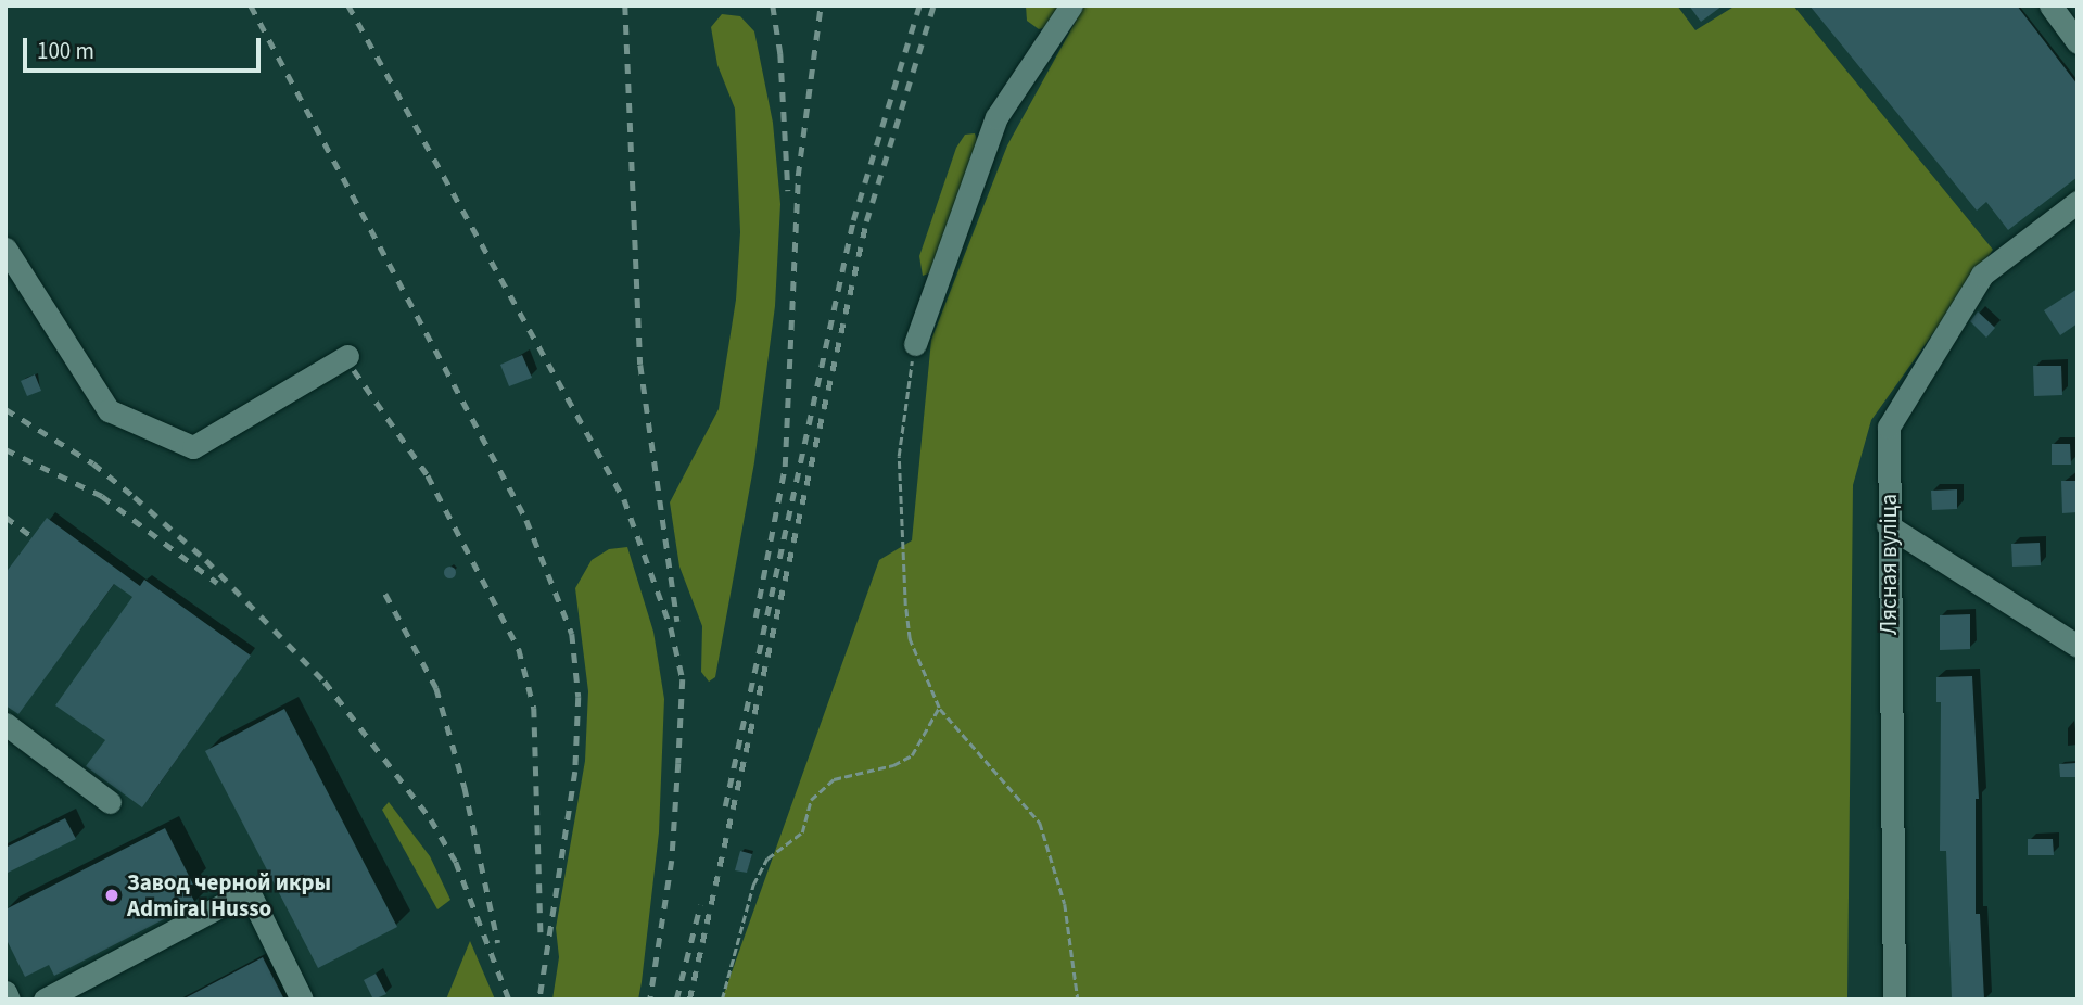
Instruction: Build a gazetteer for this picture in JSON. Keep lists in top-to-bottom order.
{
  "streets": {
    "street": ["Лясная вуліца"]
  },
  "places": ["Завод черной икры Admiral Husso"],
  "scale_bar": "100 m"
}
